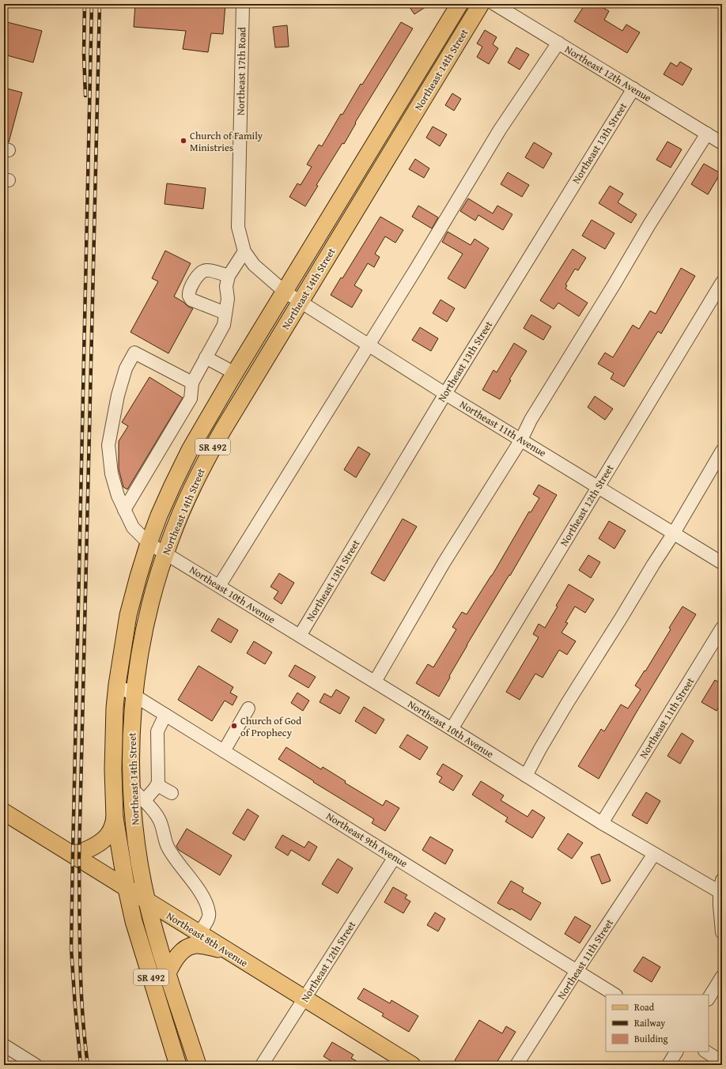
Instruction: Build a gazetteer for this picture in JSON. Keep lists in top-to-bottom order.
{
  "streets": {
    "main road": ["Northeast 14th Street", "SR 492", "Northeast 8th Avenue"],
    "street": [
      "Northeast 17th Road",
      "Northeast 12th Avenue",
      "Northeast 13th Street",
      "Northeast 11th Avenue",
      "Northeast 12th Street",
      "Northeast 10th Avenue",
      "Northeast 11th Street",
      "Northeast 9th Avenue"
    ]
  },
  "crossings": [
    ["Northeast 14th Street", "Northeast 17th Road"],
    ["Northeast 14th Street", "Northeast 11th Avenue"],
    ["Northeast 14th Street", "Northeast 10th Avenue"],
    ["Northeast 14th Street", "Northeast 9th Avenue"],
    ["Northeast 14th Street", "Northeast 8th Avenue"],
    ["Northeast 17th Road", "Northeast 11th Avenue"],
    ["Northeast 12th Avenue", "Northeast 13th Street"],
    ["Northeast 13th Street", "Northeast 11th Avenue"],
    ["Northeast 13th Street", "Northeast 10th Avenue"],
    ["Northeast 11th Avenue", "Northeast 12th Street"],
    ["Northeast 12th Street", "Northeast 10th Avenue"],
    ["Northeast 12th Street", "Northeast 9th Avenue"],
    ["Northeast 12th Street", "Northeast 8th Avenue"],
    ["Northeast 10th Avenue", "Northeast 11th Street"],
    ["Northeast 11th Street", "Northeast 9th Avenue"]
  ],
  "places": ["Church of Family Ministries", "Church of God of Prophecy"],
  "legend": ["Road", "Railway", "Building"]
}
